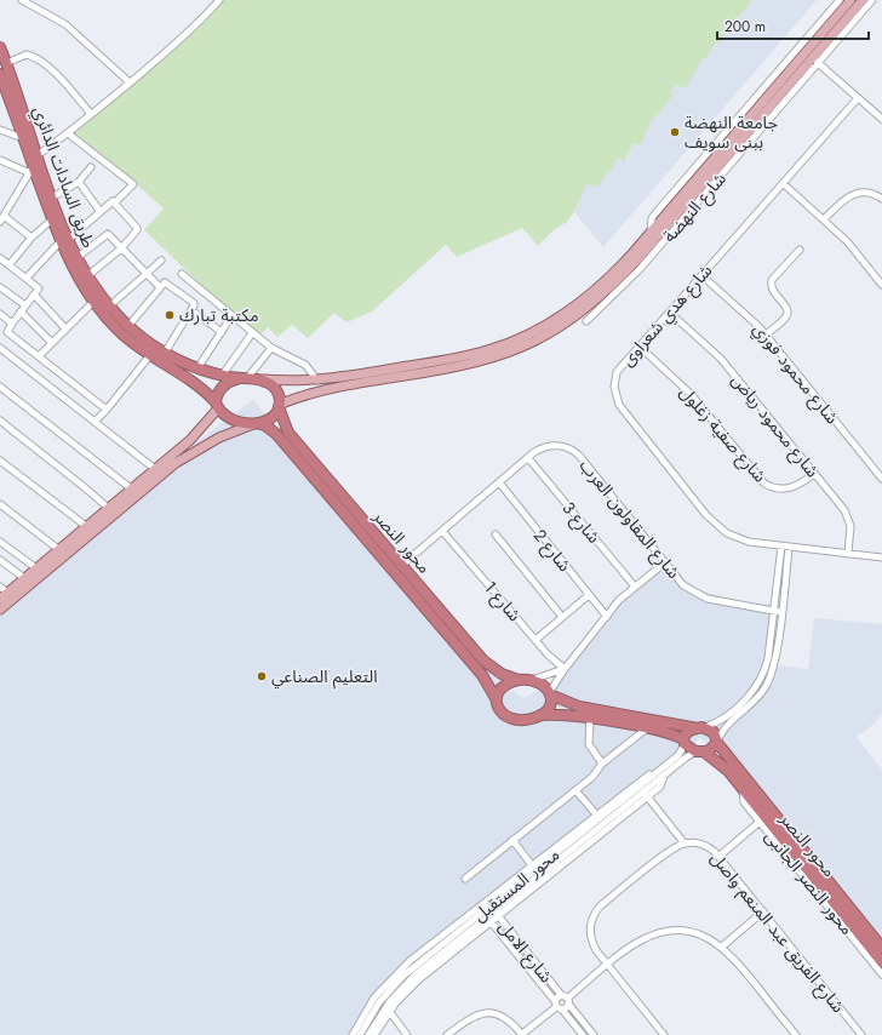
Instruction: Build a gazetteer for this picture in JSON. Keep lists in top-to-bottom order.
{
  "streets": {
    "highway": ["طريق السادات الدائري", "محور النصر"],
    "street": [
      "شارع النهضة",
      "شارع هدي شعراوى",
      "شارع محمود فوزي",
      "شارع محمود رياض",
      "شارع صفية زغلول",
      "شارع المقاولون العرب",
      "شارع 3",
      "شارع 2",
      "شارع 1",
      "محور النصر الجانبى",
      "محور المستقبل",
      "شارع الفريق عبد المنعم واصل",
      "شارع الامل"
    ]
  },
  "crossings": [
    ["طريق السادات الدائري", "محور النصر"],
    ["شارع هدي شعراوى", "شارع محمود فوزي"],
    ["شارع هدي شعراوى", "شارع محمود رياض"],
    ["شارع هدي شعراوى", "شارع صفية زغلول"],
    ["شارع محمود رياض", "شارع صفية زغلول"],
    ["شارع المقاولون العرب", "شارع 3"],
    ["شارع المقاولون العرب", "محور النصر"],
    ["شارع المقاولون العرب", "شارع 2"],
    ["شارع المقاولون العرب", "شارع 1"],
    ["محور النصر", "محور النصر الجانبى"],
    ["محور النصر", "محور المستقبل"],
    ["محور المستقبل", "شارع الامل"]
  ],
  "places": ["جامعة النهضة ببنى سويف", "مكتبة تبارك", "التعليم الصناعي"],
  "scale_bar": "200 m"
}
